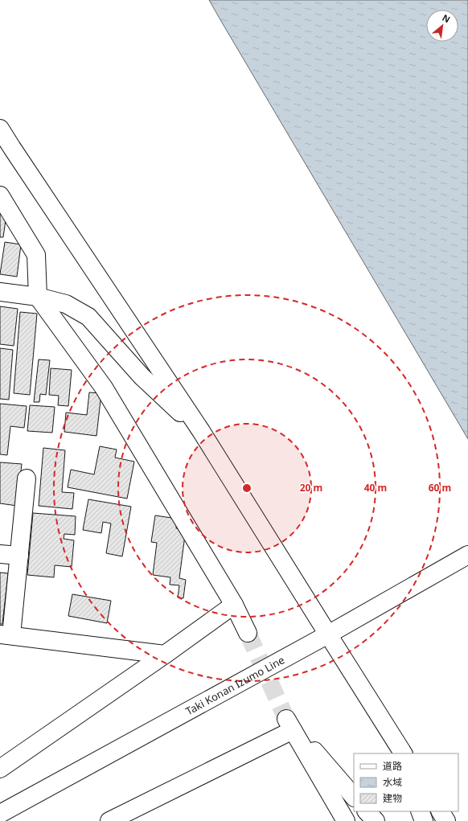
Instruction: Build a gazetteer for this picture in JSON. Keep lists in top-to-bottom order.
{
  "streets": {
    "street": ["Taki Konan Izumo Line"]
  },
  "legend": ["道路", "水域", "建物"],
  "north": "top right",
  "rings": ["20 m", "40 m", "60 m"]
}
